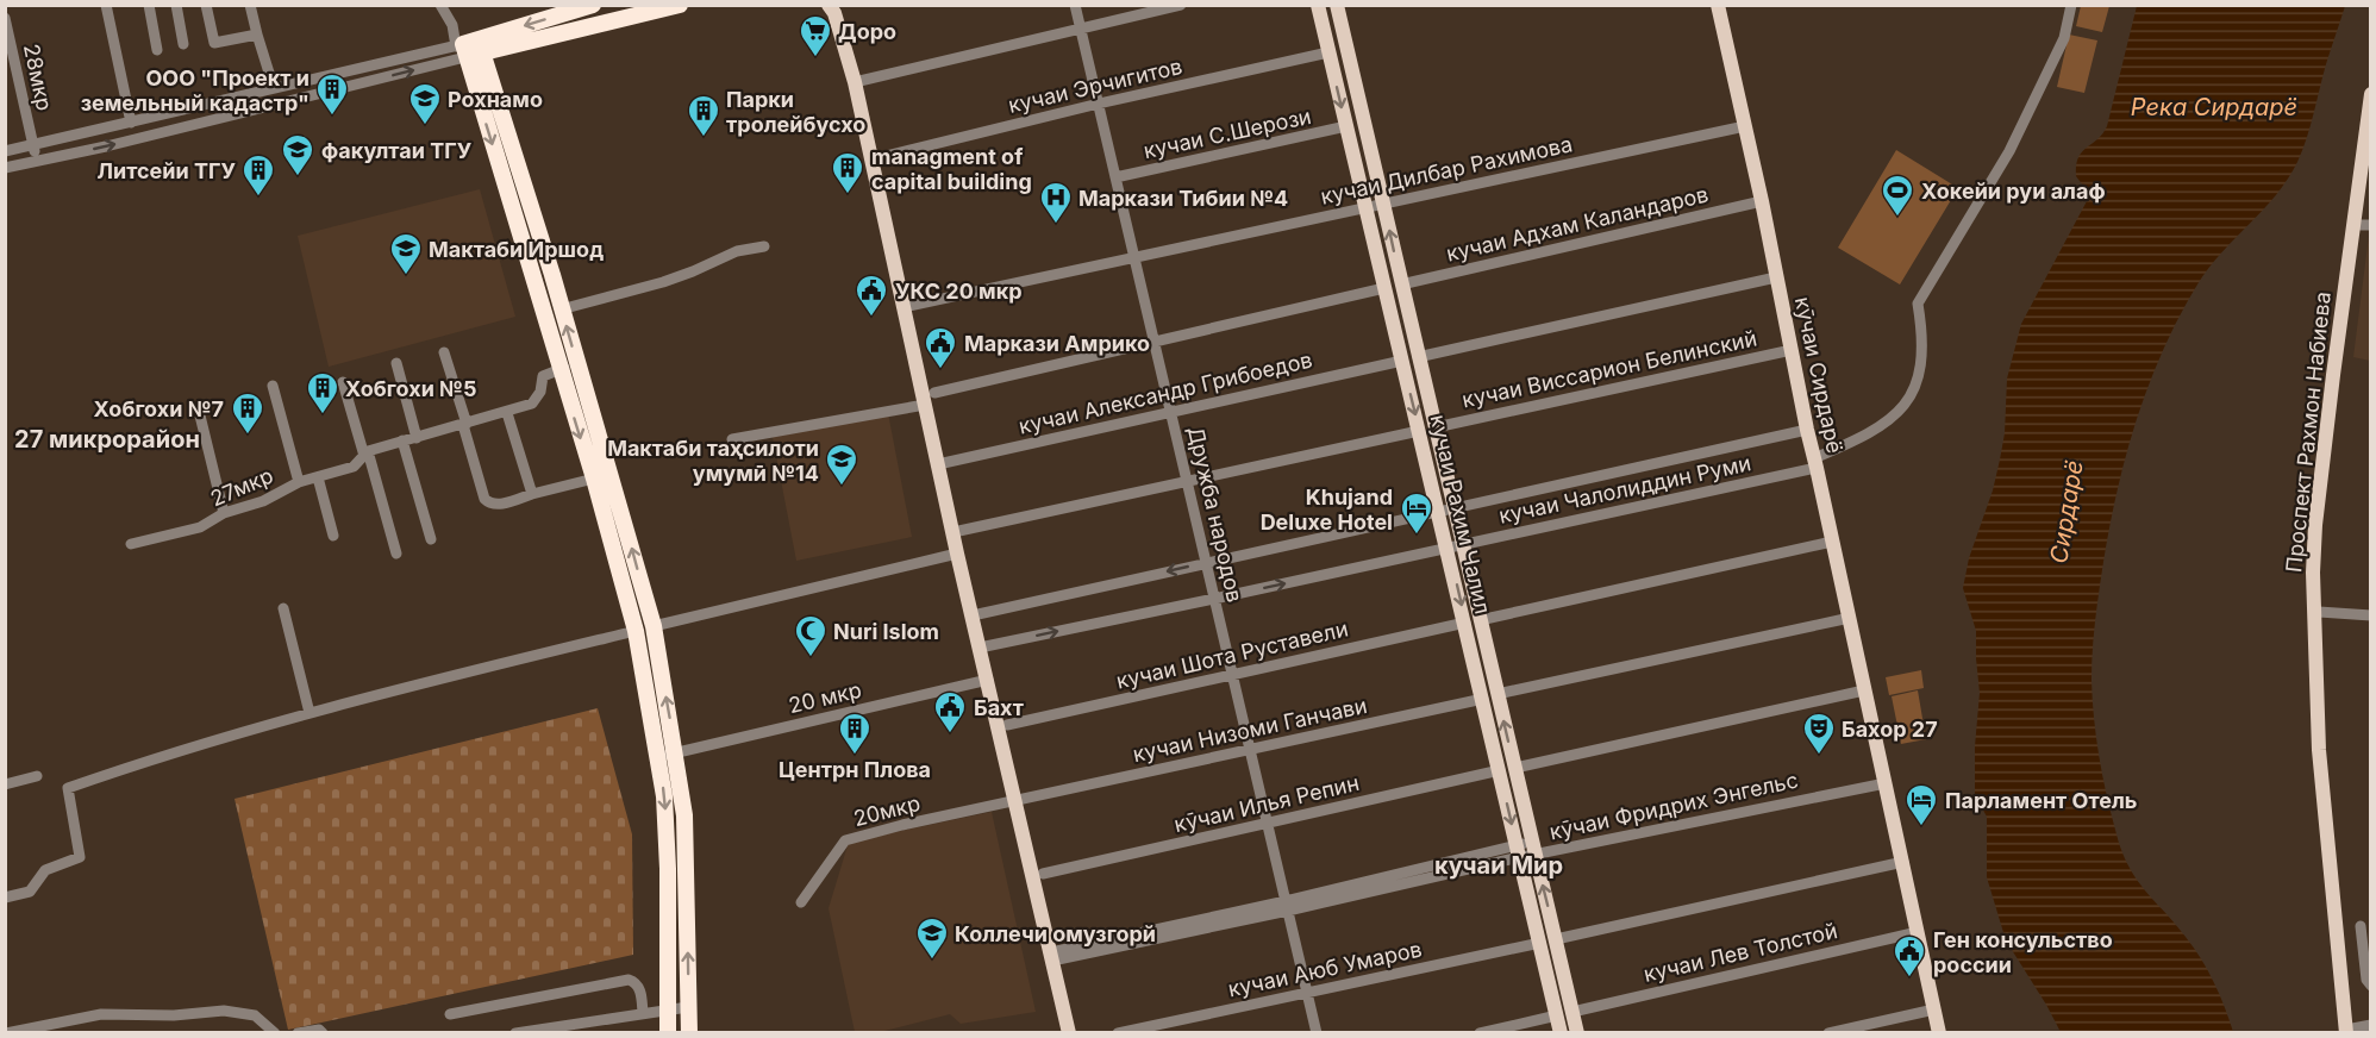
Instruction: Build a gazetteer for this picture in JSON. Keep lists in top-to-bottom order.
{
  "streets": {
    "main road": ["кӯчаи Сирдарё", "Проспект Рахмон Набиева", "кучаи Рахим Чалил"],
    "street": [
      "28мкр",
      "кучаи Эрчигитов",
      "кучаи С.Шерози",
      "кучаи Дилбар Рахимова",
      "кучаи Адхам Каландаров",
      "кучаи Виссарион Белинский",
      "кучаи Александр Грибоедов",
      "27мкр",
      "кучаи Чалолиддин Руми",
      "Дружба народов",
      "кучаи Шота Руставели",
      "20 мкр",
      "кучаи Низоми Ганчави",
      "кӯчаи Илья Репин",
      "кӯчаи Фридрих Энгельс",
      "20мкр",
      "кучаи Лев Толстой",
      "кучаи Аюб Умаров"
    ]
  },
  "crossings": [
    ["кучаи Эрчигитов", "Дружба народов"],
    ["кучаи Эрчигитов", "кучаи Рахим Чалил"],
    ["кучаи С.Шерози", "Дружба народов"],
    ["кучаи С.Шерози", "кучаи Рахим Чалил"],
    ["кучаи Дилбар Рахимова", "кӯчаи Сирдарё"],
    ["кучаи Дилбар Рахимова", "Дружба народов"],
    ["кучаи Дилбар Рахимова", "кучаи Рахим Чалил"],
    ["кучаи Адхам Каландаров", "кӯчаи Сирдарё"],
    ["кучаи Адхам Каландаров", "кучаи Рахим Чалил"],
    ["кучаи Виссарион Белинский", "кӯчаи Сирдарё"],
    ["кучаи Виссарион Белинский", "кучаи Рахим Чалил"],
    ["кӯчаи Сирдарё", "кучаи Чалолиддин Руми"],
    ["кӯчаи Сирдарё", "кучаи Шота Руставели"],
    ["кӯчаи Сирдарё", "кучаи Низоми Ганчави"],
    ["кӯчаи Сирдарё", "кӯчаи Фридрих Энгельс"],
    ["кӯчаи Сирдарё", "кучаи Лев Толстой"],
    ["кучаи Александр Грибоедов", "Дружба народов"],
    ["кучаи Александр Грибоедов", "кучаи Рахим Чалил"],
    ["кучаи Чалолиддин Руми", "Дружба народов"],
    ["кучаи Чалолиддин Руми", "кучаи Рахим Чалил"],
    ["Дружба народов", "кучаи Шота Руставели"],
    ["Дружба народов", "кучаи Низоми Ганчави"],
    ["Дружба народов", "кӯчаи Илья Репин"],
    ["Дружба народов", "кӯчаи Фридрих Энгельс"],
    ["Дружба народов", "кучаи Аюб Умаров"],
    ["кучаи Рахим Чалил", "кучаи Шота Руставели"],
    ["кучаи Рахим Чалил", "кучаи Низоми Ганчави"],
    ["кучаи Рахим Чалил", "кӯчаи Илья Репин"],
    ["кучаи Рахим Чалил", "кӯчаи Фридрих Энгельс"],
    ["кучаи Рахим Чалил", "кучаи Лев Толстой"],
    ["кучаи Рахим Чалил", "кучаи Аюб Умаров"],
    ["кучаи Низоми Ганчави", "20мкр"]
  ],
  "districts": ["27 микрорайон", "кучаи Мир"],
  "water": ["Река Сирдарё", "Сирдарё"],
  "places": {
    "supermarket": ["Доро"],
    "building": [
      "ООО \"Проект и земельный кадастр\"",
      "Парки тролейбусхо",
      "managment of capital building",
      "Литсейи ТГУ",
      "Хобгохи №5",
      "Хобгохи №7",
      "Центрн Плова"
    ],
    "school or university": [
      "Рохнамо",
      "факултаи ТГУ",
      "Мактаби Иршод",
      "Мактаби таҳсилоти умумӣ №14",
      "Коллечи омузгорй"
    ],
    "sports": ["Хокейи руи алаф"],
    "hospital": ["Маркази Тибии №4"],
    "public building": [
      "УКС 20 мкр",
      "Маркази Амрико",
      "Бахт",
      "Ген консульство россии"
    ],
    "hotel": ["Khujand Deluxe Hotel", "Парламент Отель"],
    "mosque": ["Nuri Islom"],
    "theatre": ["Бахор 27"]
  }
}
